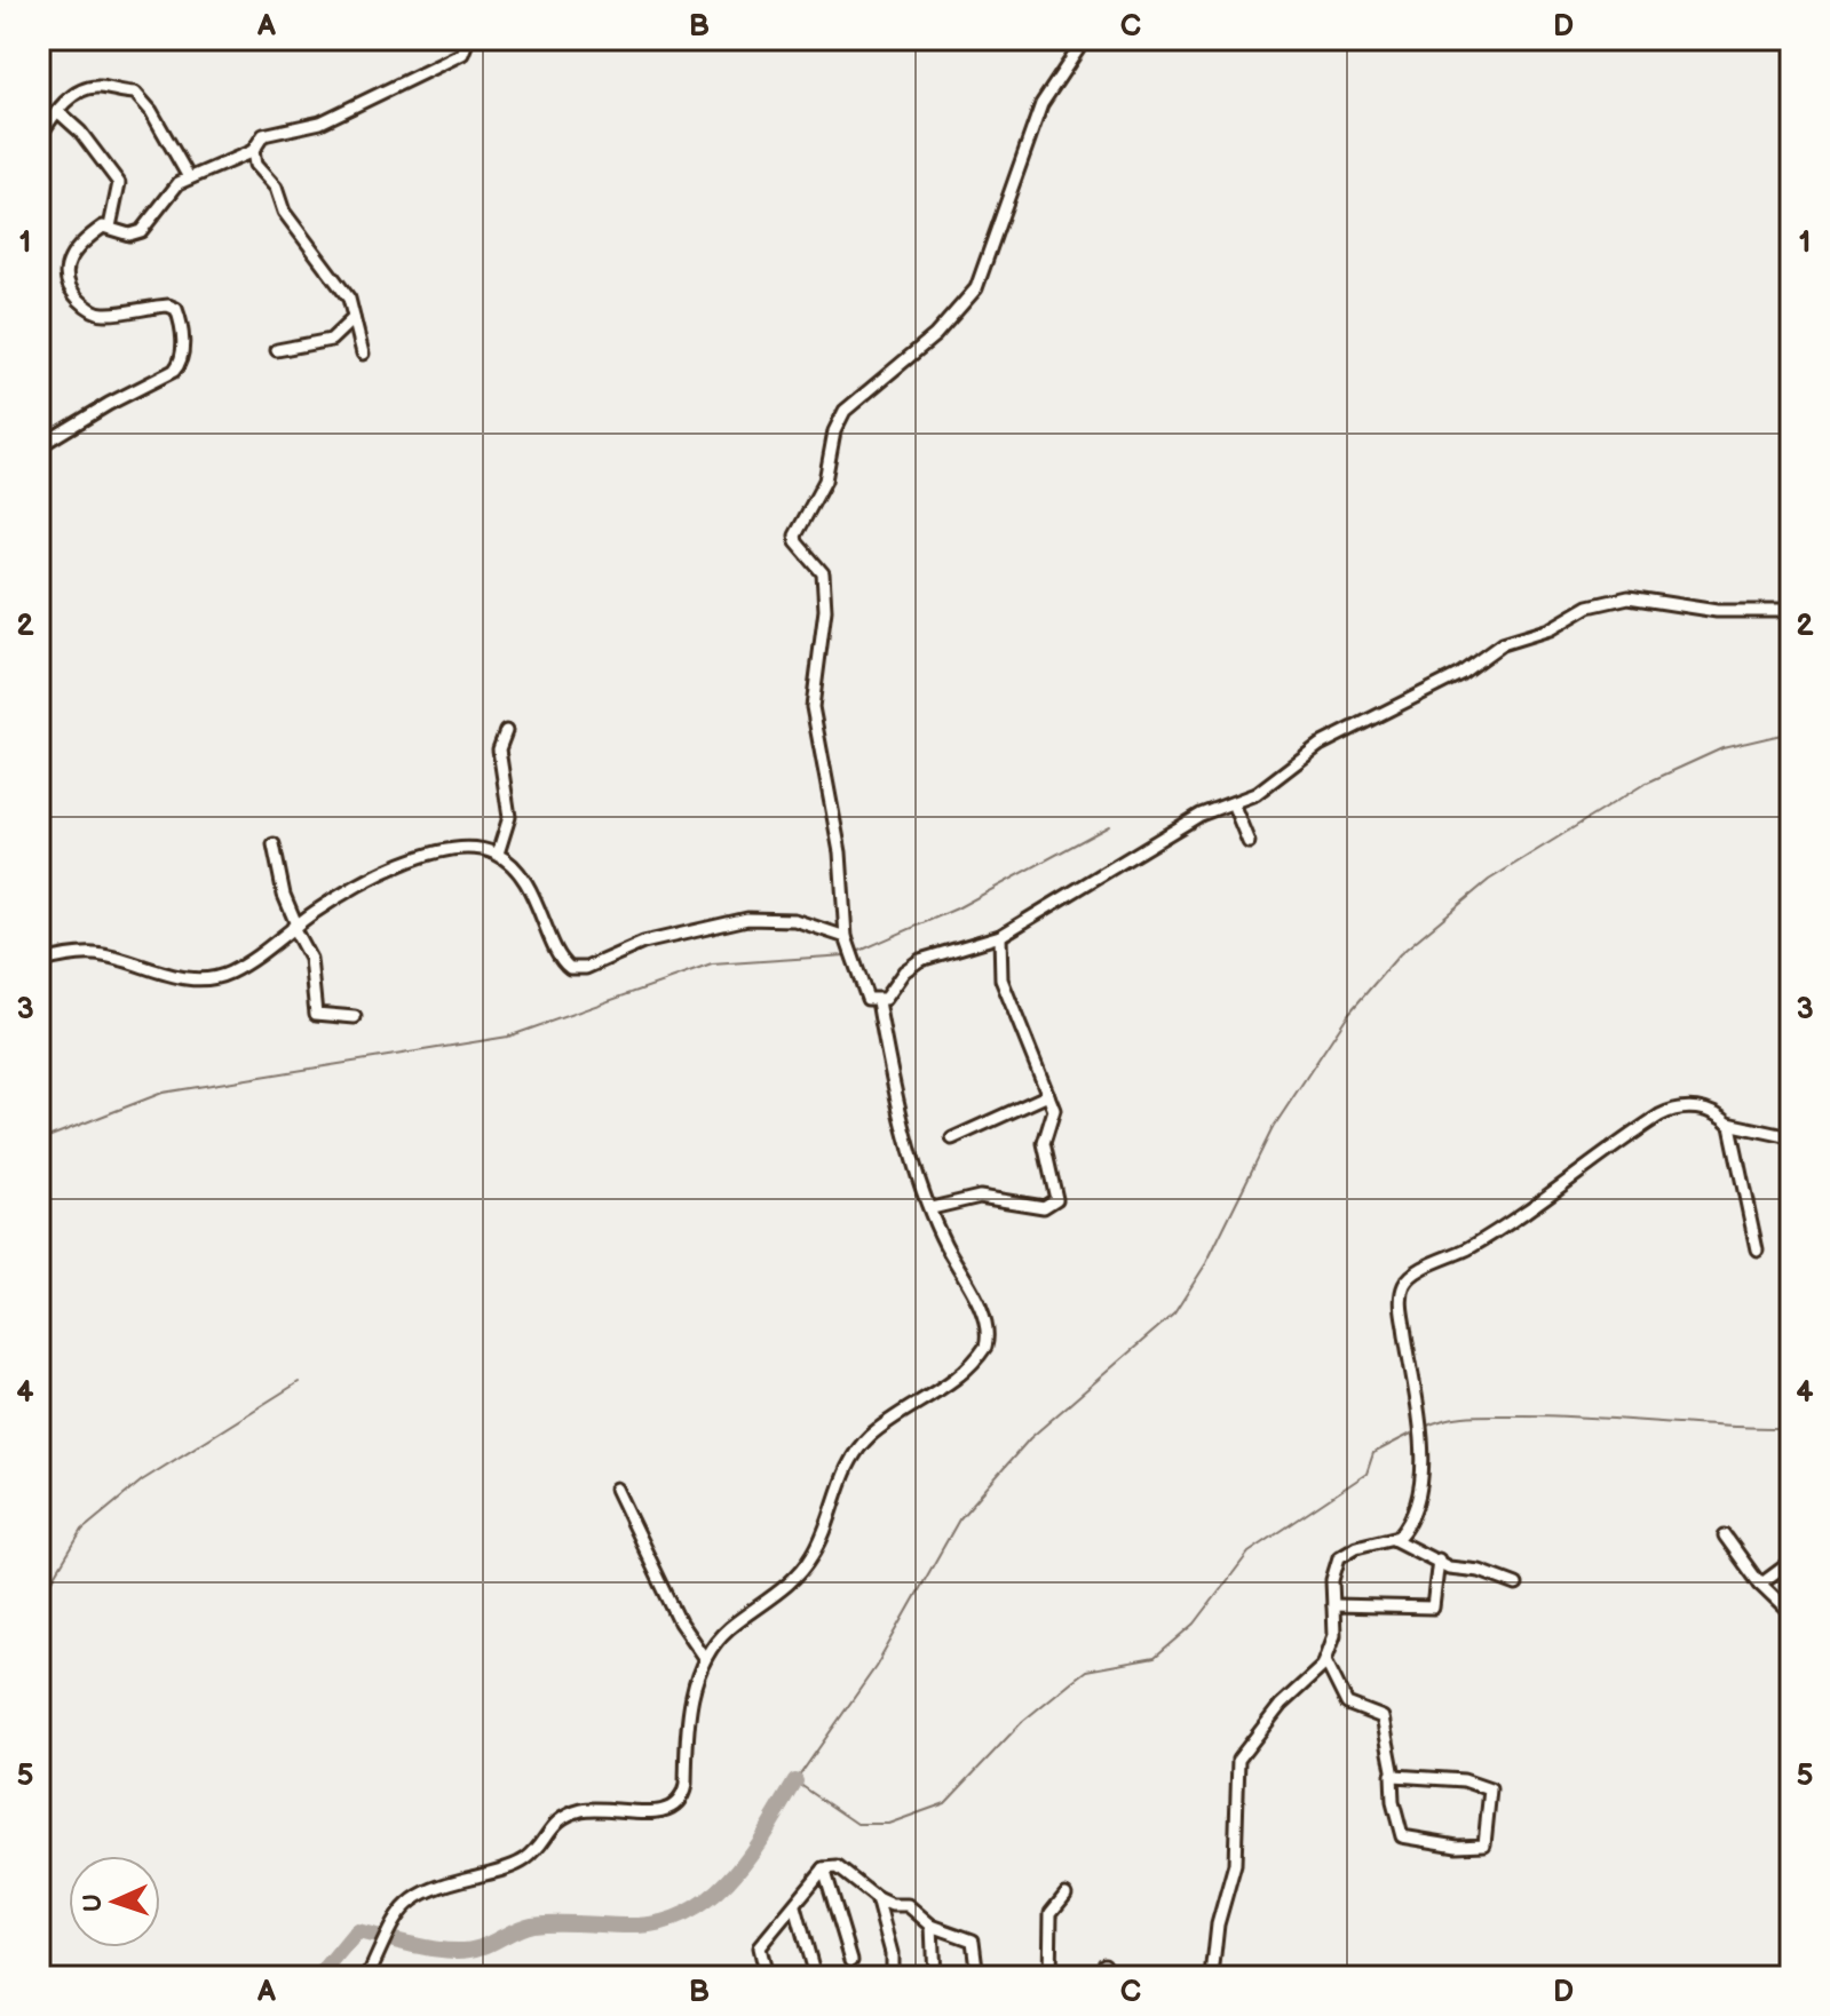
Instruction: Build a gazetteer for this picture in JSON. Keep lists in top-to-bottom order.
{
  "north": "left",
  "grid": {
    "columns": [
      "A",
      "B",
      "C",
      "D"
    ],
    "rows": [
      "1",
      "2",
      "3",
      "4",
      "5"
    ]
  }
}
